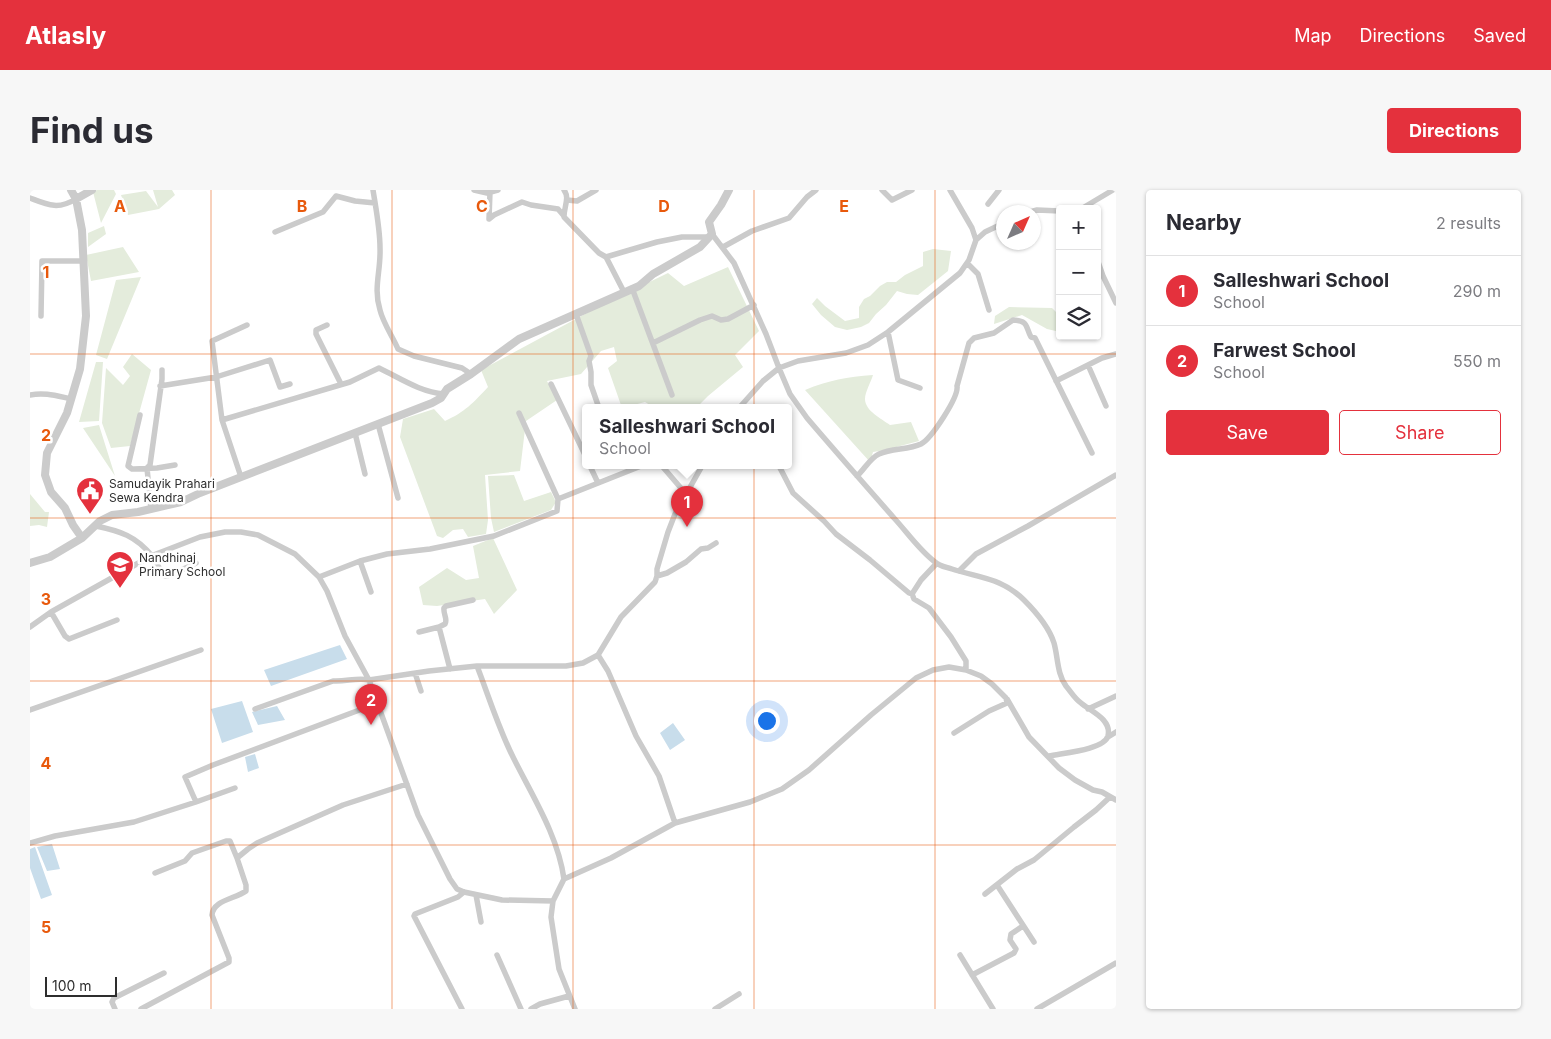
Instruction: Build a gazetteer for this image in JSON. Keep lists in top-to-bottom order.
{
  "places": {
    "public building": ["Samudayik Prahari Sewa Kendra"],
    "school or university": ["Nandhinaj Primary School"]
  },
  "scale_bar": "100 m",
  "north": "top right",
  "page": {
    "header": "Atlasly",
    "nav": ["Map", "Directions", "Saved"],
    "buttons": [
      "Directions",
      ["Save", "Share"]
    ],
    "title": "Find us",
    "heading": ["Nearby", "2 results"],
    "map_buttons": ["+", "−"],
    "list": [
      {
        "mark": "1",
        "name": "Salleshwari School",
        "note": "School",
        "value": "290 m"
      },
      {
        "mark": "2",
        "name": "Farwest School",
        "note": "School",
        "value": "550 m"
      }
    ],
    "popup": ["Salleshwari School", "School"],
    "pins": ["1", "2"],
    "scale": "100 m"
  },
  "grid": {
    "columns": [
      "A",
      "B",
      "C",
      "D",
      "E"
    ],
    "rows": [
      "1",
      "2",
      "3",
      "4",
      "5"
    ]
  }
}
